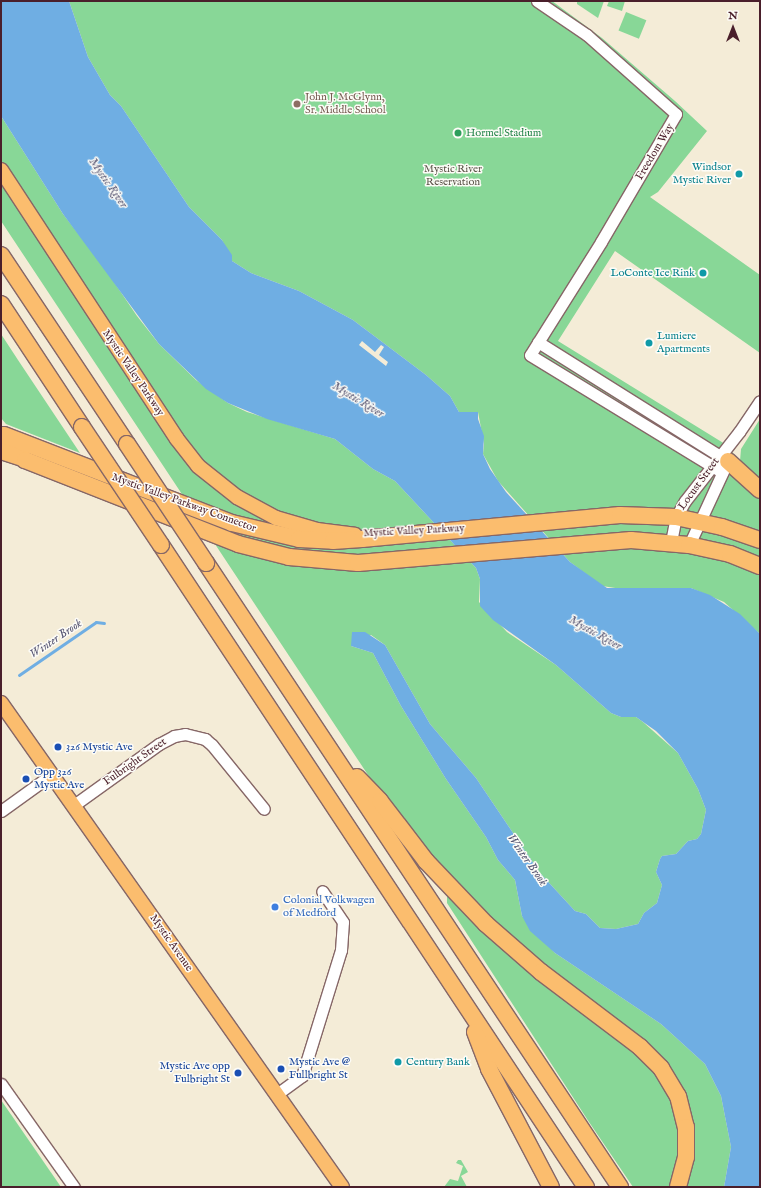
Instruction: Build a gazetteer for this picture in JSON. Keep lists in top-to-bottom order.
{
  "streets": {
    "highway": ["Mystic Valley Parkway", "Mystic Valley Parkway Connector"],
    "main road": ["Mystic Avenue"],
    "street": ["Freedom Way", "Locust Street", "Fulbright Street"]
  },
  "crossings": [
    ["Freedom Way", "Locust Street"],
    ["Mystic Valley Parkway", "Locust Street"],
    ["Mystic Valley Parkway", "Mystic Valley Parkway Connector"],
    ["Fulbright Street", "Mystic Avenue"]
  ],
  "water": ["Mystic River", "Winter Brook"],
  "parks": ["Mystic River Reservation"],
  "places": [
    "John J. McGlynn, Sr. Middle School",
    "Hormel Stadium",
    "Windsor Mystic River",
    "LoConte Ice Rink",
    "Lumiere Apartments",
    "326 Mystic Ave",
    "Opp 326 Mystic Ave",
    "Colonial Volkwagen of Medford",
    "Century Bank",
    "Mystic Ave @ Fullbright St",
    "Mystic Ave opp Fulbright St"
  ],
  "north": "top"
}
